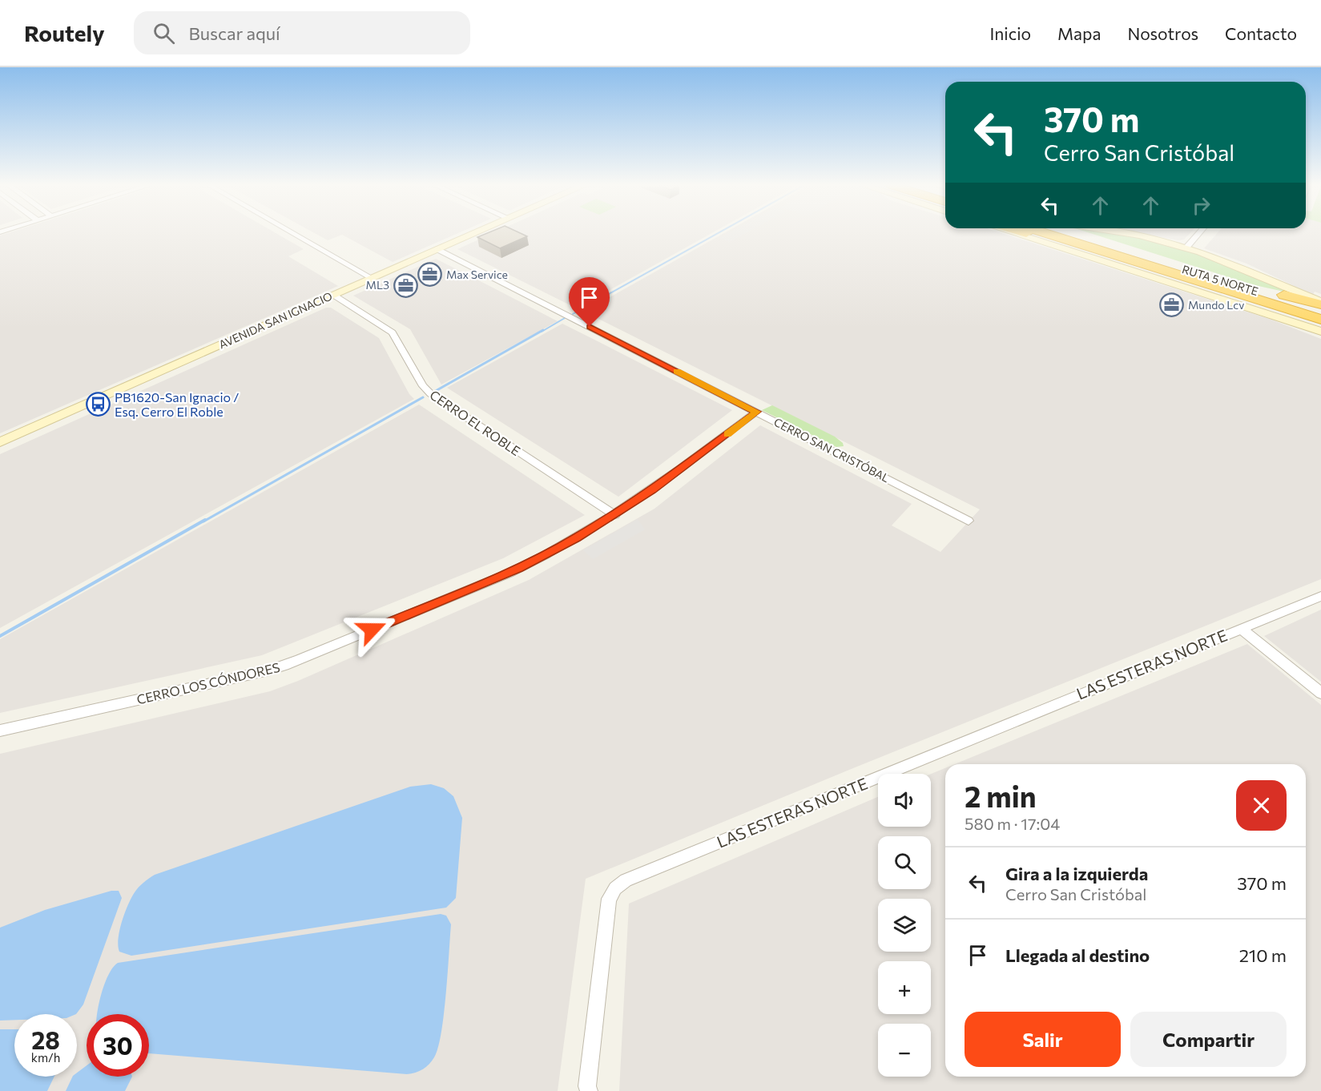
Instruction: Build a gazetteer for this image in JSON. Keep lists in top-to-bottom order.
{
  "streets": {
    "highway": ["RUTA 5 NORTE"],
    "main road": ["AVENIDA SAN IGNACIO"],
    "street": [
      "CERRO EL ROBLE",
      "CERRO SAN CRISTÓBAL",
      "LAS ESTERAS NORTE",
      "CERRO LOS CÓNDORES"
    ]
  },
  "crossings": [
    ["AVENIDA SAN IGNACIO", "CERRO EL ROBLE"],
    ["AVENIDA SAN IGNACIO", "CERRO SAN CRISTÓBAL"],
    ["CERRO EL ROBLE", "CERRO LOS CÓNDORES"],
    ["CERRO SAN CRISTÓBAL", "CERRO LOS CÓNDORES"]
  ],
  "places": {
    "office": ["Max Service", "ML3", "Mundo Lcv"],
    "bus stop": ["PB1620-San Ignacio / Esq. Cerro El Roble"]
  },
  "page": {
    "header": "Routely",
    "search": "Buscar aquí",
    "nav": [
      "Inicio",
      "Mapa",
      "Nosotros",
      "Contacto"
    ],
    "turn": ["370 m", "Cerro San Cristóbal"],
    "heading": ["2 min", "580 m · 17:04"],
    "map_buttons": ["+", "−"],
    "list": [
      {
        "name": "Gira a la izquierda",
        "note": "Cerro San Cristóbal",
        "value": "370 m"
      },
      {
        "name": "Llegada al destino",
        "value": "210 m"
      }
    ],
    "buttons": ["Salir", "Compartir"],
    "speed": "28 km/h",
    "limit": "30"
  }
}
